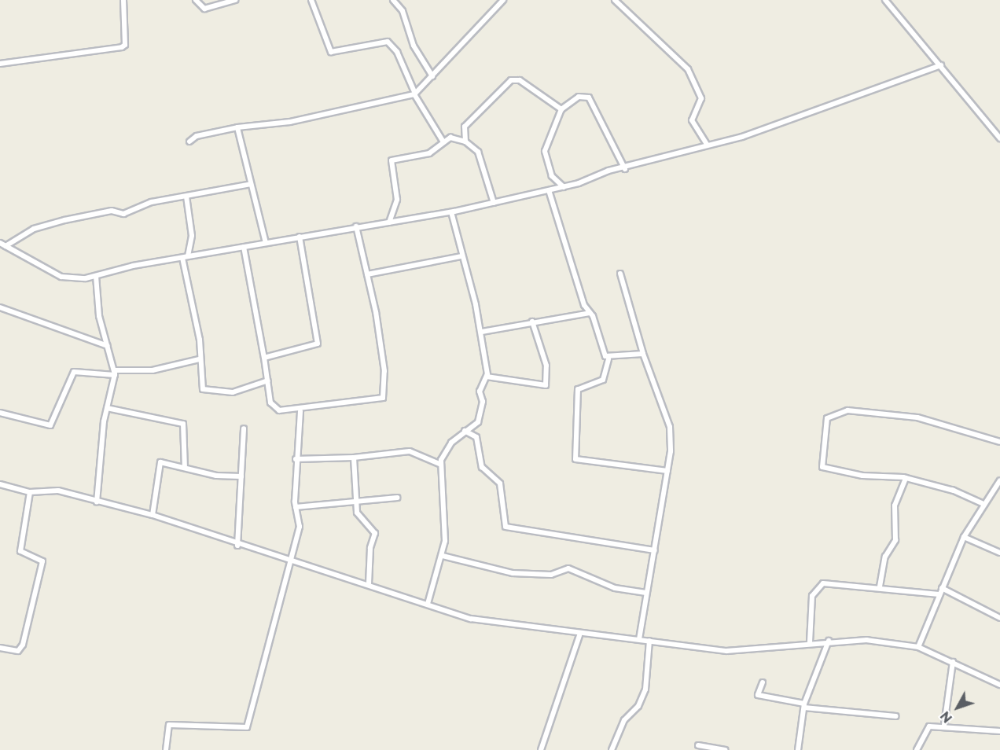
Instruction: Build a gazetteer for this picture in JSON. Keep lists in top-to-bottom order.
{
  "north": "bottom left"
}
